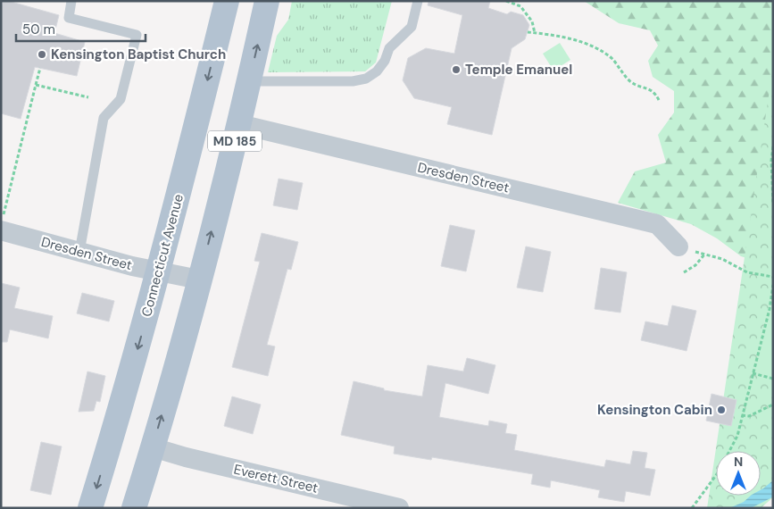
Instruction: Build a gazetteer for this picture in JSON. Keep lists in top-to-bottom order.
{
  "streets": {
    "main road": ["MD 185", "Connecticut Avenue"],
    "street": ["Dresden Street", "Everett Street"]
  },
  "crossings": [
    ["MD 185", "Dresden Street"],
    ["MD 185", "Everett Street"],
    ["Dresden Street", "Connecticut Avenue"]
  ],
  "places": ["Kensington Baptist Church", "Temple Emanuel", "Kensington Cabin"],
  "scale_bar": "50 m",
  "north": "top"
}
